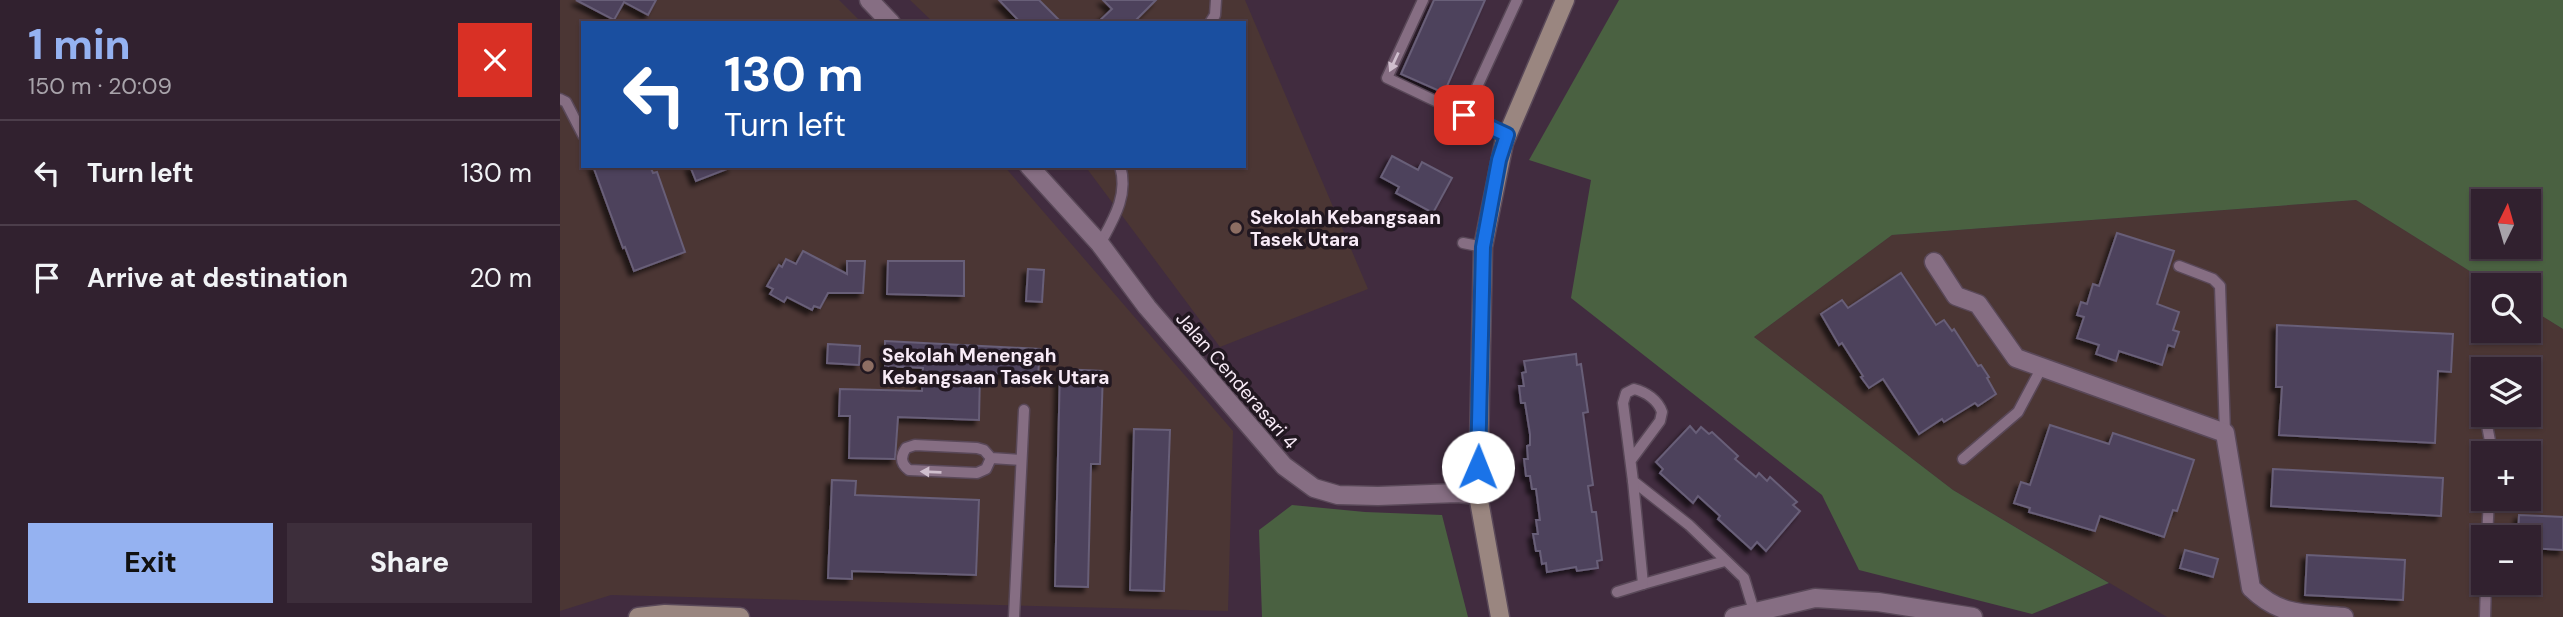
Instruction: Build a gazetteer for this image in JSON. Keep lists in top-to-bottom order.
{
  "streets": {
    "street": ["Jalan Cenderasari 4"]
  },
  "places": ["Sekolah Kebangsaan Tasek Utara", "Sekolah Menengah Kebangsaan Tasek Utara"],
  "north": "top",
  "page": {
    "heading": ["1 min", "150 m · 20:09"],
    "turn": ["130 m", "Turn left"],
    "list": [
      {
        "name": "Turn left",
        "value": "130 m"
      },
      {
        "name": "Arrive at destination",
        "value": "20 m"
      }
    ],
    "map_buttons": ["+", "−"],
    "buttons": ["Exit", "Share"]
  }
}
